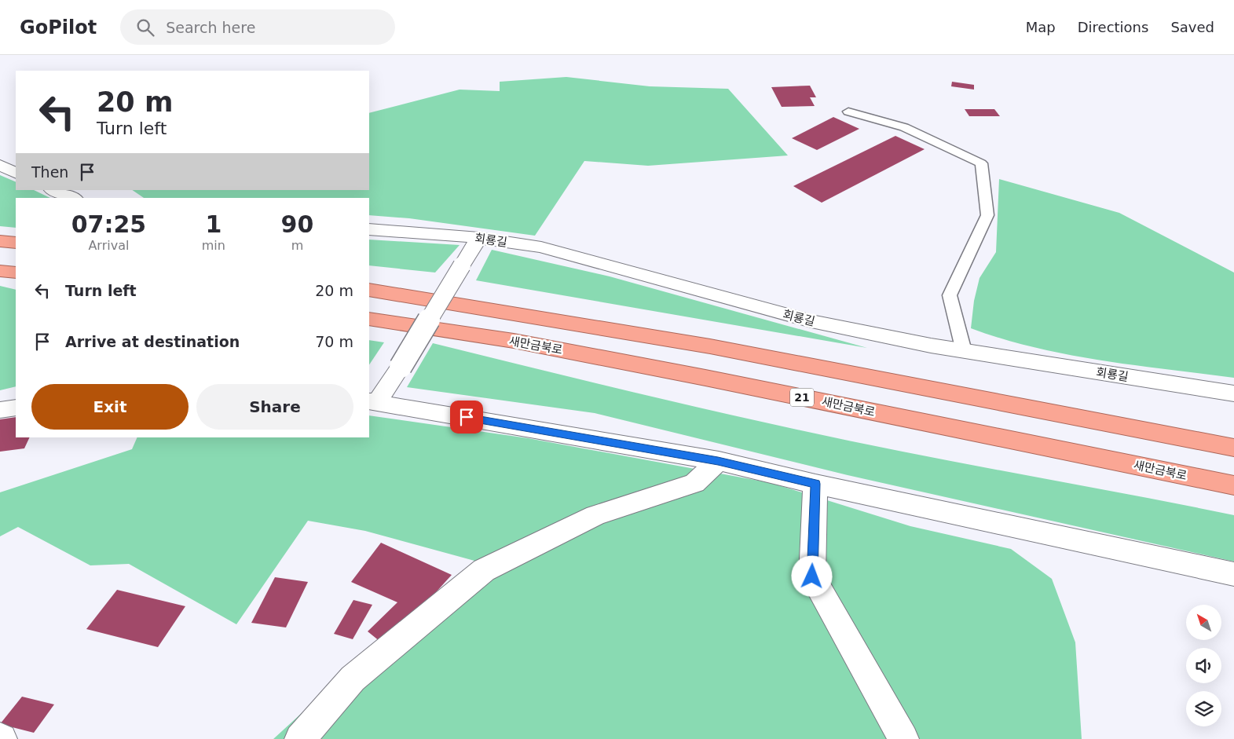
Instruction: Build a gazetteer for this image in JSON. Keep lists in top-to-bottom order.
{
  "streets": {
    "highway": ["새만금북로", "21"],
    "street": ["회룡길"]
  },
  "north": "top left",
  "page": {
    "header": "GoPilot",
    "search": "Search here",
    "nav": ["Map", "Directions", "Saved"],
    "turn": ["20 m", "Turn left"],
    "then": "Then",
    "eta": [
      "07:25",
      "Arrival",
      "1",
      "min",
      "90",
      "m"
    ],
    "list": [
      {
        "name": "Turn left",
        "value": "20 m"
      },
      {
        "name": "Arrive at destination",
        "value": "70 m"
      }
    ],
    "buttons": ["Exit", "Share"]
  }
}
